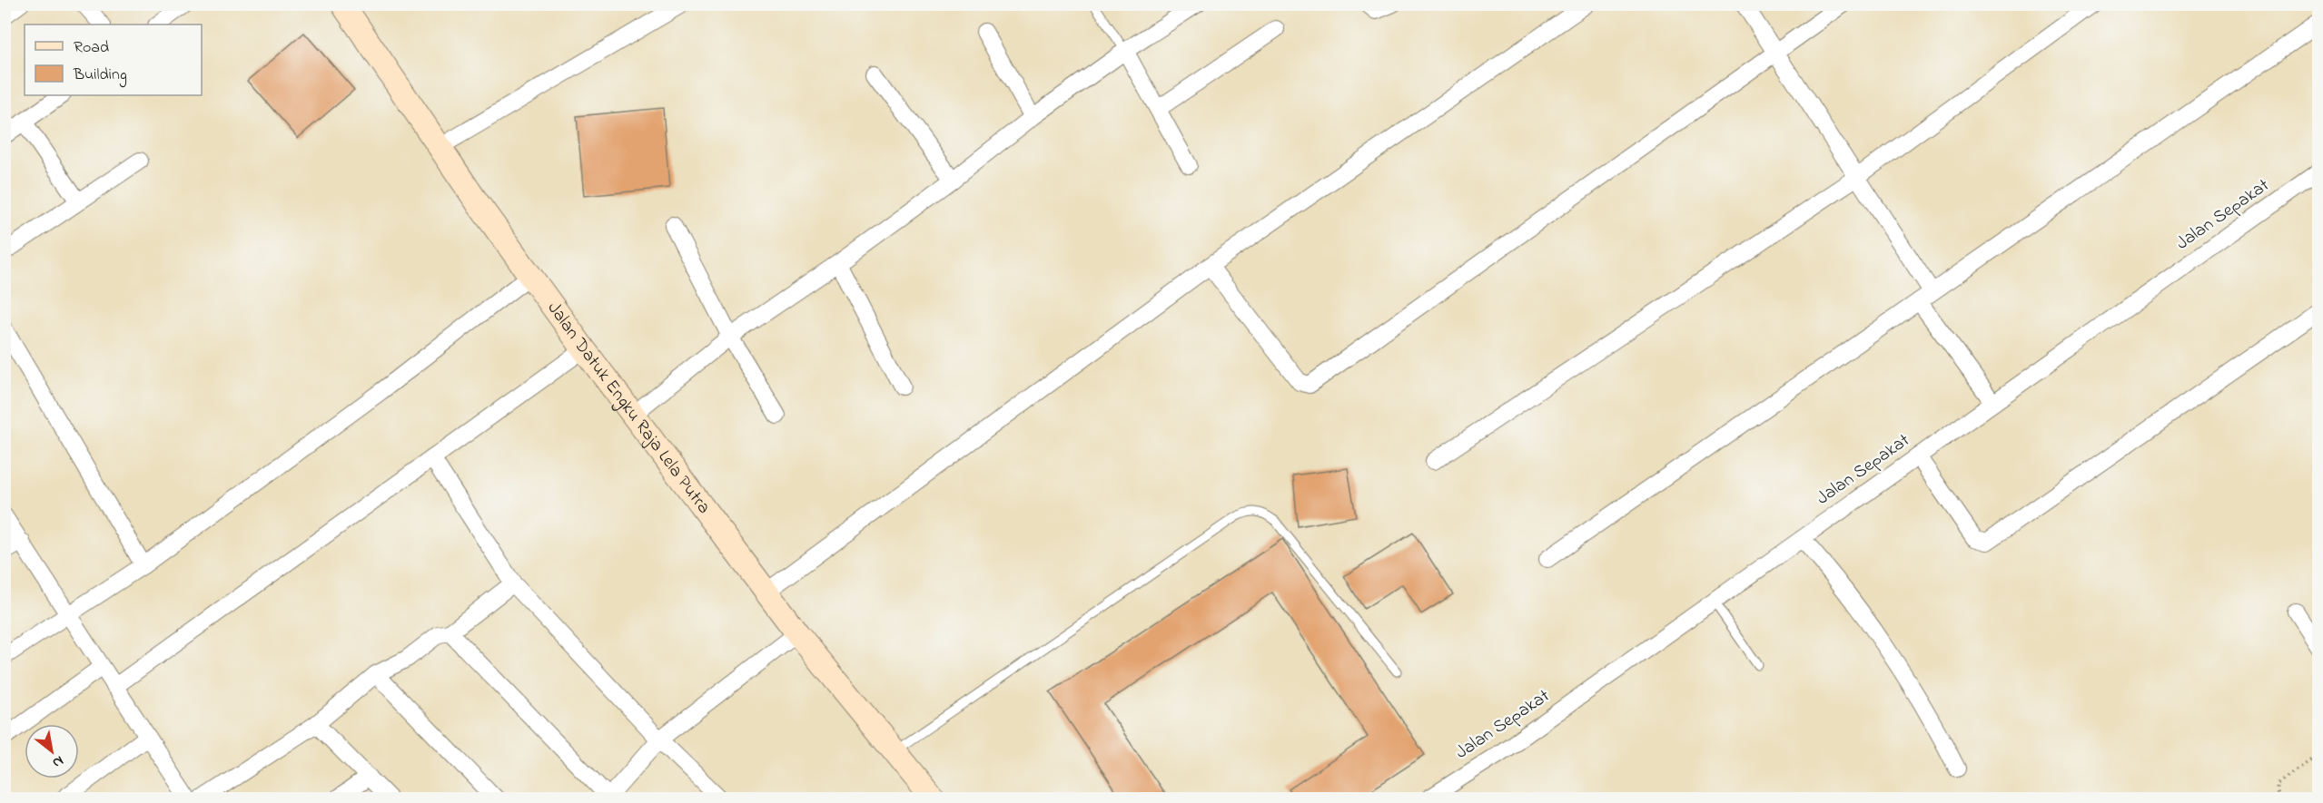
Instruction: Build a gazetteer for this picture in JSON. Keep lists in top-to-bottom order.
{
  "streets": {
    "street": ["Jalan Sepakat", "Jalan Datuk Engku Raja Lela Putra"]
  },
  "legend": ["Road", "Building"],
  "north": "bottom right"
}
